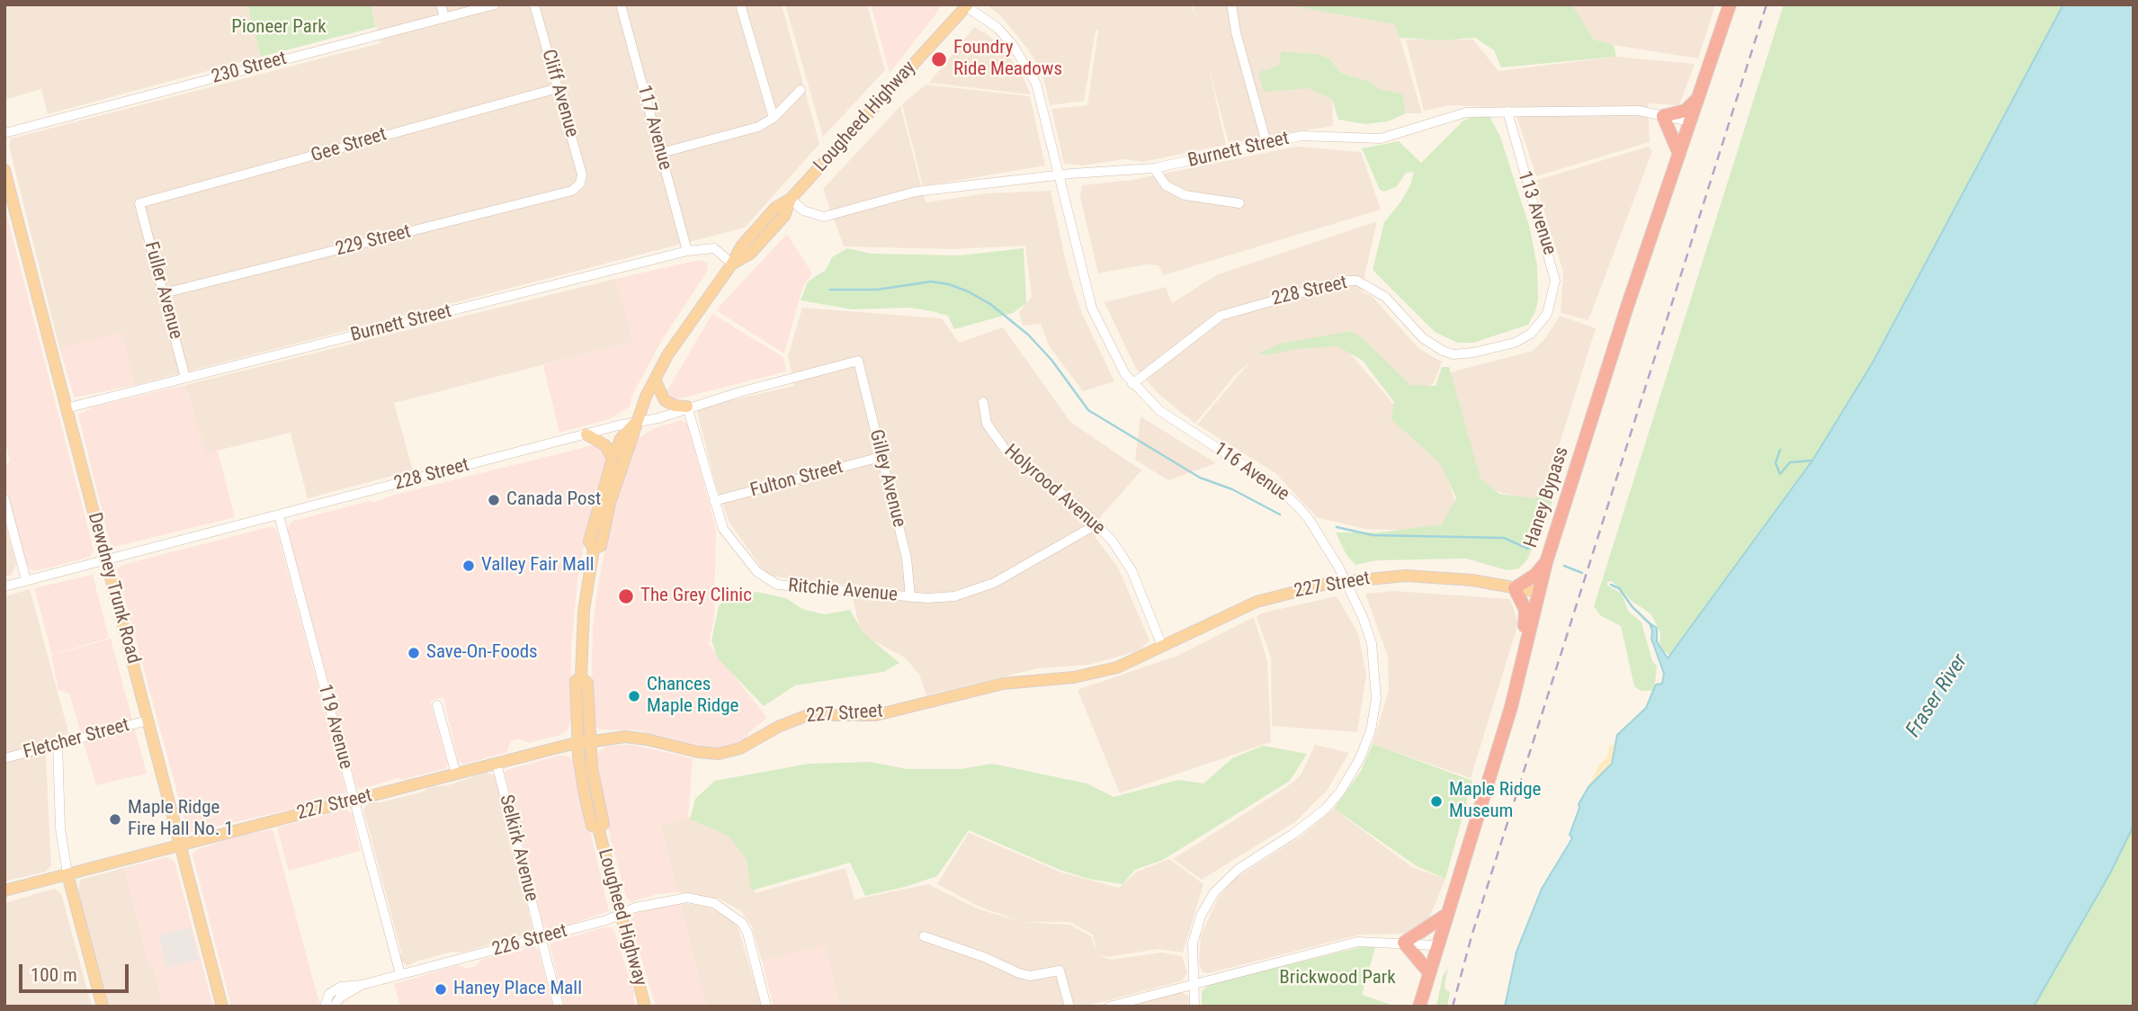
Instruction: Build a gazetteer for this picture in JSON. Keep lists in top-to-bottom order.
{
  "streets": {
    "highway": ["Haney Bypass"],
    "main road": ["Lougheed Highway", "227 Street", "Dewdney Trunk Road"],
    "street": [
      "230 Street",
      "Cliff Avenue",
      "117 Avenue",
      "Gee Street",
      "Burnett Street",
      "113 Avenue",
      "229 Street",
      "Fuller Avenue",
      "228 Street",
      "116 Avenue",
      "Gilley Avenue",
      "Fulton Street",
      "Holyrood Avenue",
      "Ritchie Avenue",
      "119 Avenue",
      "Fletcher Street",
      "Selkirk Avenue",
      "226 Street"
    ]
  },
  "crossings": [
    ["Cliff Avenue", "Gee Street"],
    ["Cliff Avenue", "229 Street"],
    ["Lougheed Highway", "Burnett Street"],
    ["Lougheed Highway", "228 Street"],
    ["Lougheed Highway", "116 Avenue"],
    ["Lougheed Highway", "227 Street"],
    ["Lougheed Highway", "226 Street"],
    ["117 Avenue", "Burnett Street"],
    ["Gee Street", "Fuller Avenue"],
    ["Burnett Street", "113 Avenue"],
    ["Burnett Street", "Fuller Avenue"],
    ["Burnett Street", "116 Avenue"],
    ["Burnett Street", "Haney Bypass"],
    ["Burnett Street", "Dewdney Trunk Road"],
    ["113 Avenue", "228 Street"],
    ["229 Street", "Fuller Avenue"],
    ["228 Street", "116 Avenue"],
    ["228 Street", "Gilley Avenue"],
    ["228 Street", "Dewdney Trunk Road"],
    ["228 Street", "Ritchie Avenue"],
    ["228 Street", "119 Avenue"],
    ["116 Avenue", "227 Street"],
    ["Gilley Avenue", "Fulton Street"],
    ["Gilley Avenue", "Ritchie Avenue"],
    ["Fulton Street", "Ritchie Avenue"],
    ["Holyrood Avenue", "227 Street"],
    ["Holyrood Avenue", "Ritchie Avenue"],
    ["Haney Bypass", "227 Street"],
    ["227 Street", "Dewdney Trunk Road"],
    ["227 Street", "119 Avenue"],
    ["227 Street", "Selkirk Avenue"],
    ["Dewdney Trunk Road", "Fletcher Street"],
    ["119 Avenue", "226 Street"],
    ["Selkirk Avenue", "226 Street"]
  ],
  "water": ["Fraser River"],
  "parks": ["Pioneer Park", "Brickwood Park"],
  "places": [
    "Foundry Ride Meadows",
    "Canada Post",
    "Valley Fair Mall",
    "The Grey Clinic",
    "Save-On-Foods",
    "Chances Maple Ridge",
    "Maple Ridge Museum",
    "Maple Ridge Fire Hall No. 1",
    "Haney Place Mall"
  ],
  "scale_bar": "100 m"
}
